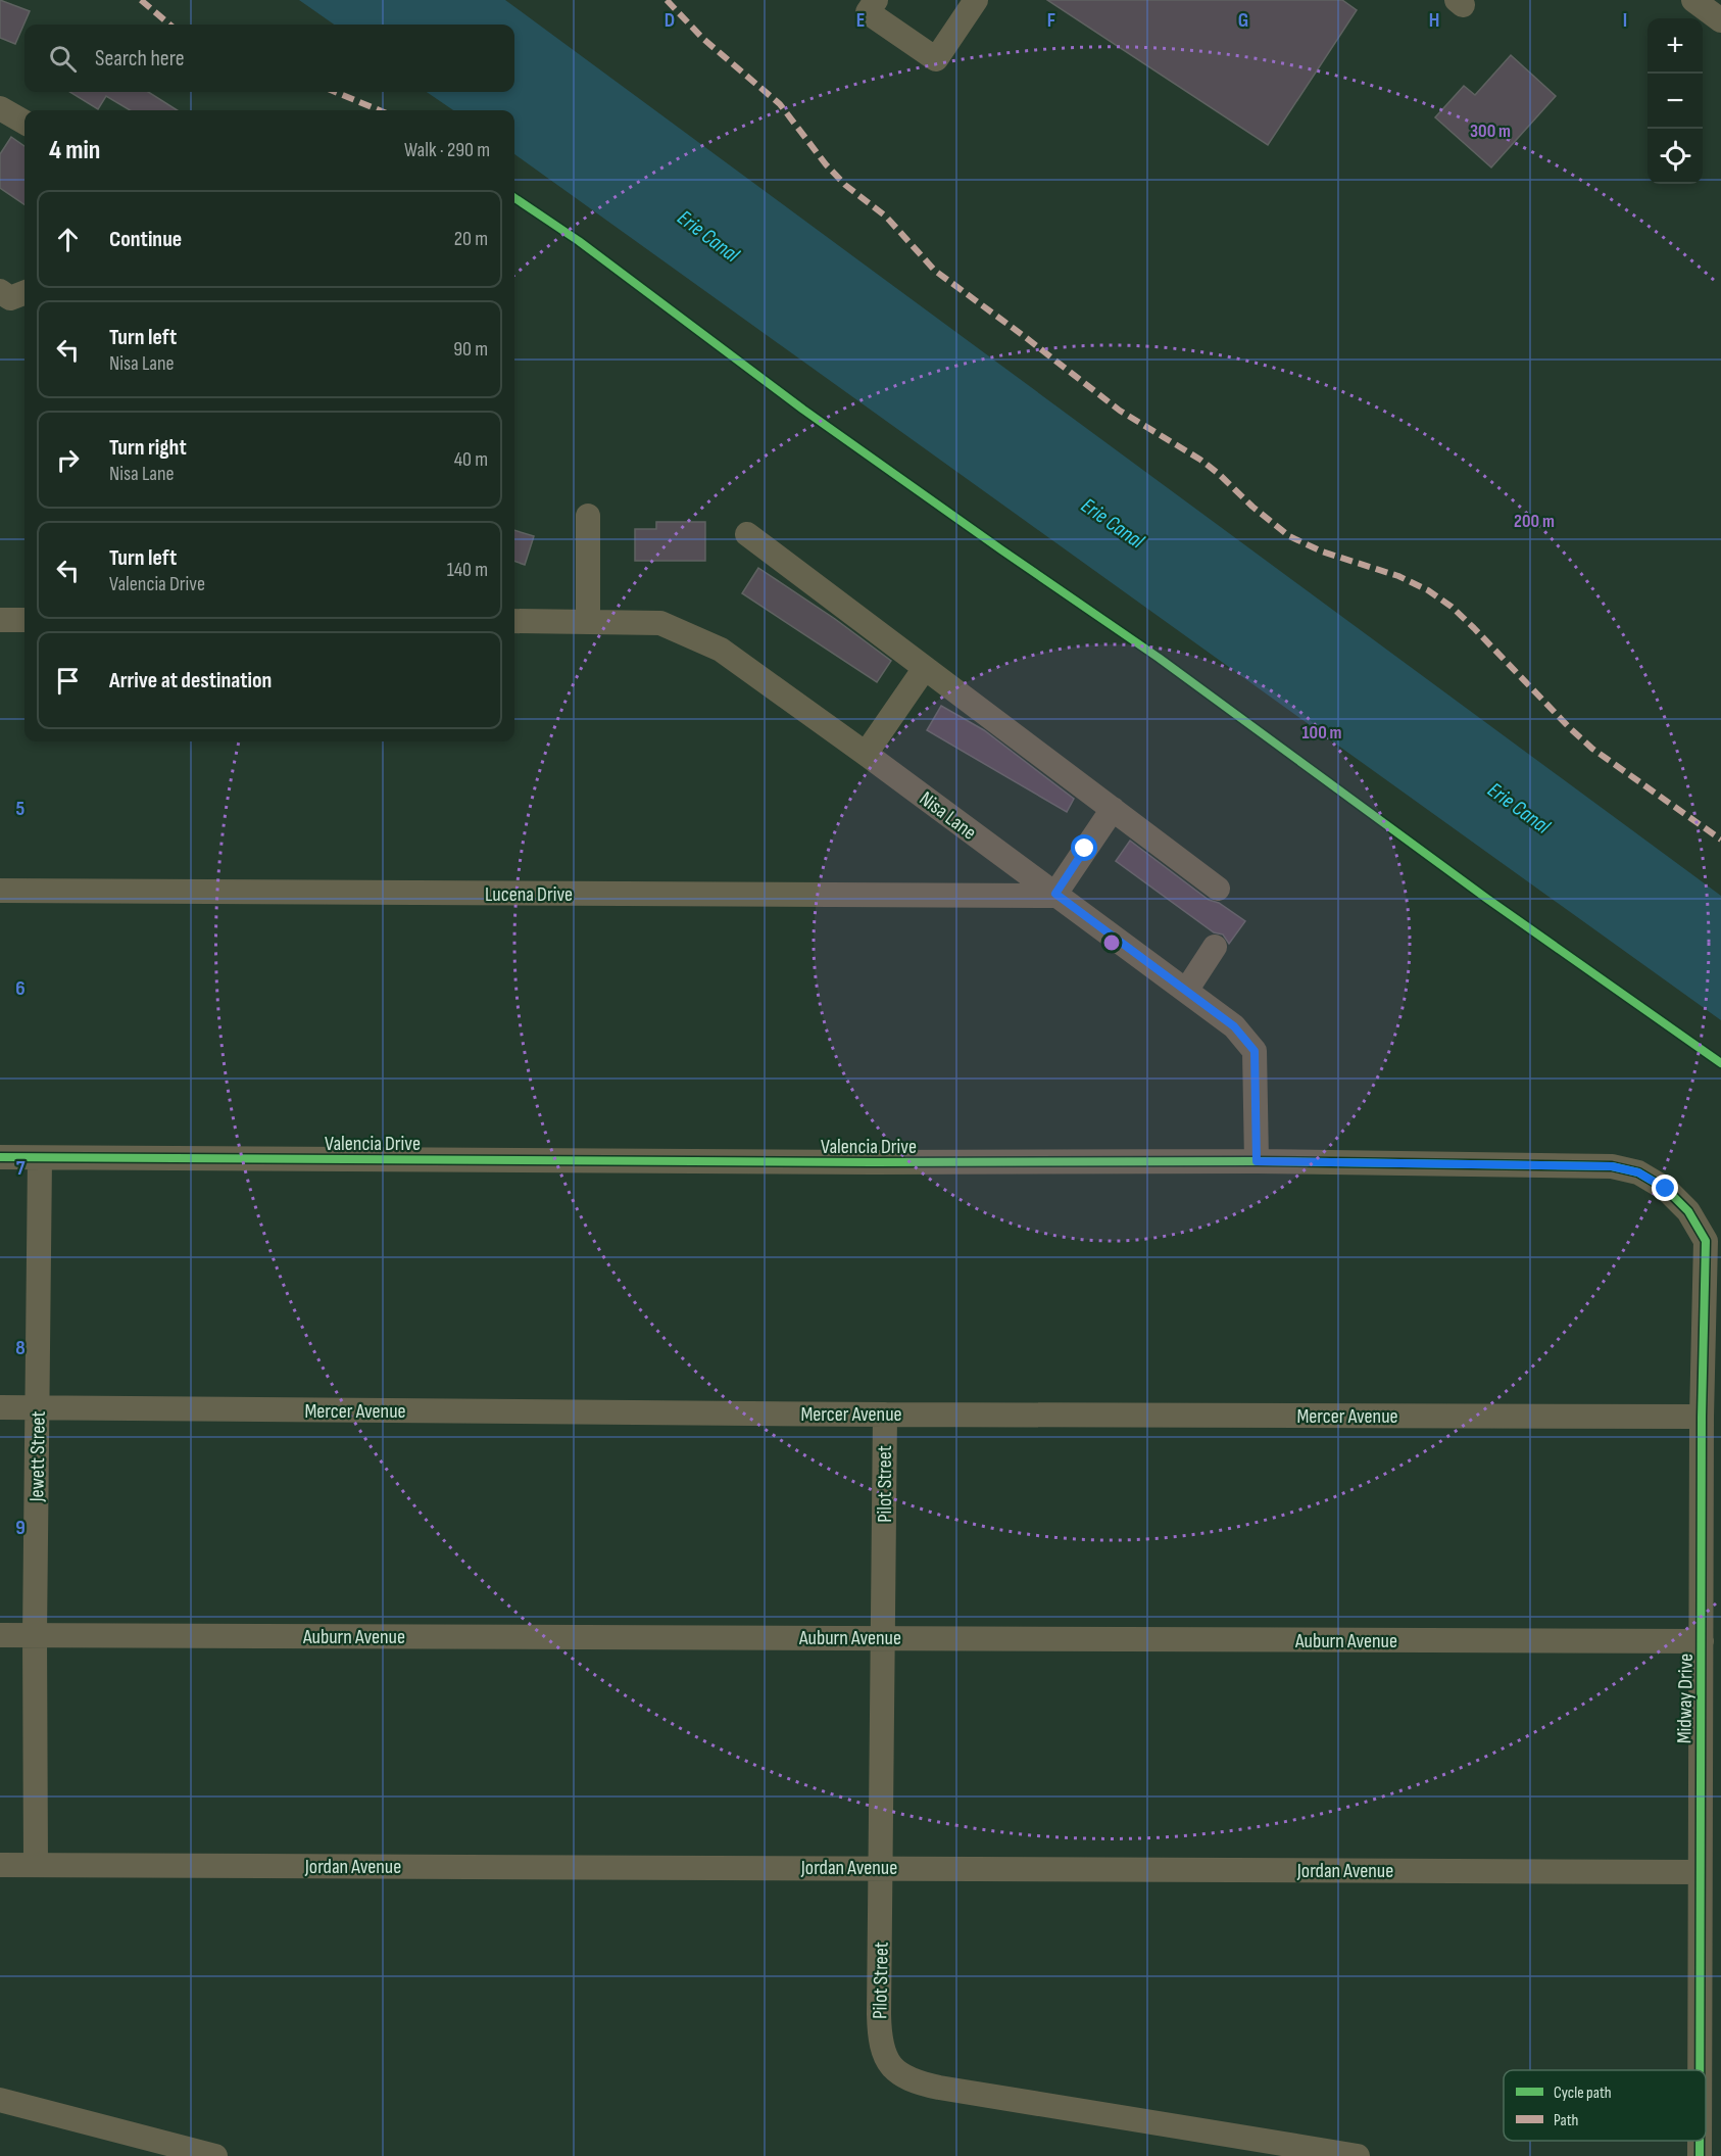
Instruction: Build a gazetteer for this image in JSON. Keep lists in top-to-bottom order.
{
  "streets": {
    "street": [
      "Nisa Lane",
      "Lucena Drive",
      "Valencia Drive",
      "Mercer Avenue",
      "Jewett Street",
      "Pilot Street",
      "Auburn Avenue",
      "Midway Drive",
      "Jordan Avenue"
    ]
  },
  "crossings": [
    ["Nisa Lane", "Lucena Drive"],
    ["Nisa Lane", "Valencia Drive"],
    ["Valencia Drive", "Jewett Street"],
    ["Valencia Drive", "Midway Drive"],
    ["Mercer Avenue", "Jewett Street"],
    ["Mercer Avenue", "Pilot Street"],
    ["Mercer Avenue", "Midway Drive"],
    ["Jewett Street", "Auburn Avenue"],
    ["Jewett Street", "Jordan Avenue"],
    ["Pilot Street", "Auburn Avenue"],
    ["Pilot Street", "Jordan Avenue"],
    ["Auburn Avenue", "Midway Drive"],
    ["Midway Drive", "Jordan Avenue"]
  ],
  "water": ["Erie Canal"],
  "legend": ["Cycle path", "Path"],
  "page": {
    "map_buttons": ["+", "−"],
    "search": "Search here",
    "heading": ["4 min", "Walk · 290 m"],
    "list": [
      ["Continue", "20 m"],
      ["Turn left", "Nisa Lane", "90 m"],
      ["Turn right", "Nisa Lane", "40 m"],
      ["Turn left", "Valencia Drive", "140 m"],
      "Arrive at destination"
    ]
  },
  "grid": {
    "columns": [
      "D",
      "E",
      "F",
      "G",
      "H",
      "I"
    ],
    "rows": [
      "5",
      "6",
      "7",
      "8",
      "9"
    ]
  },
  "rings": ["300 m", "200 m", "100 m"]
}
